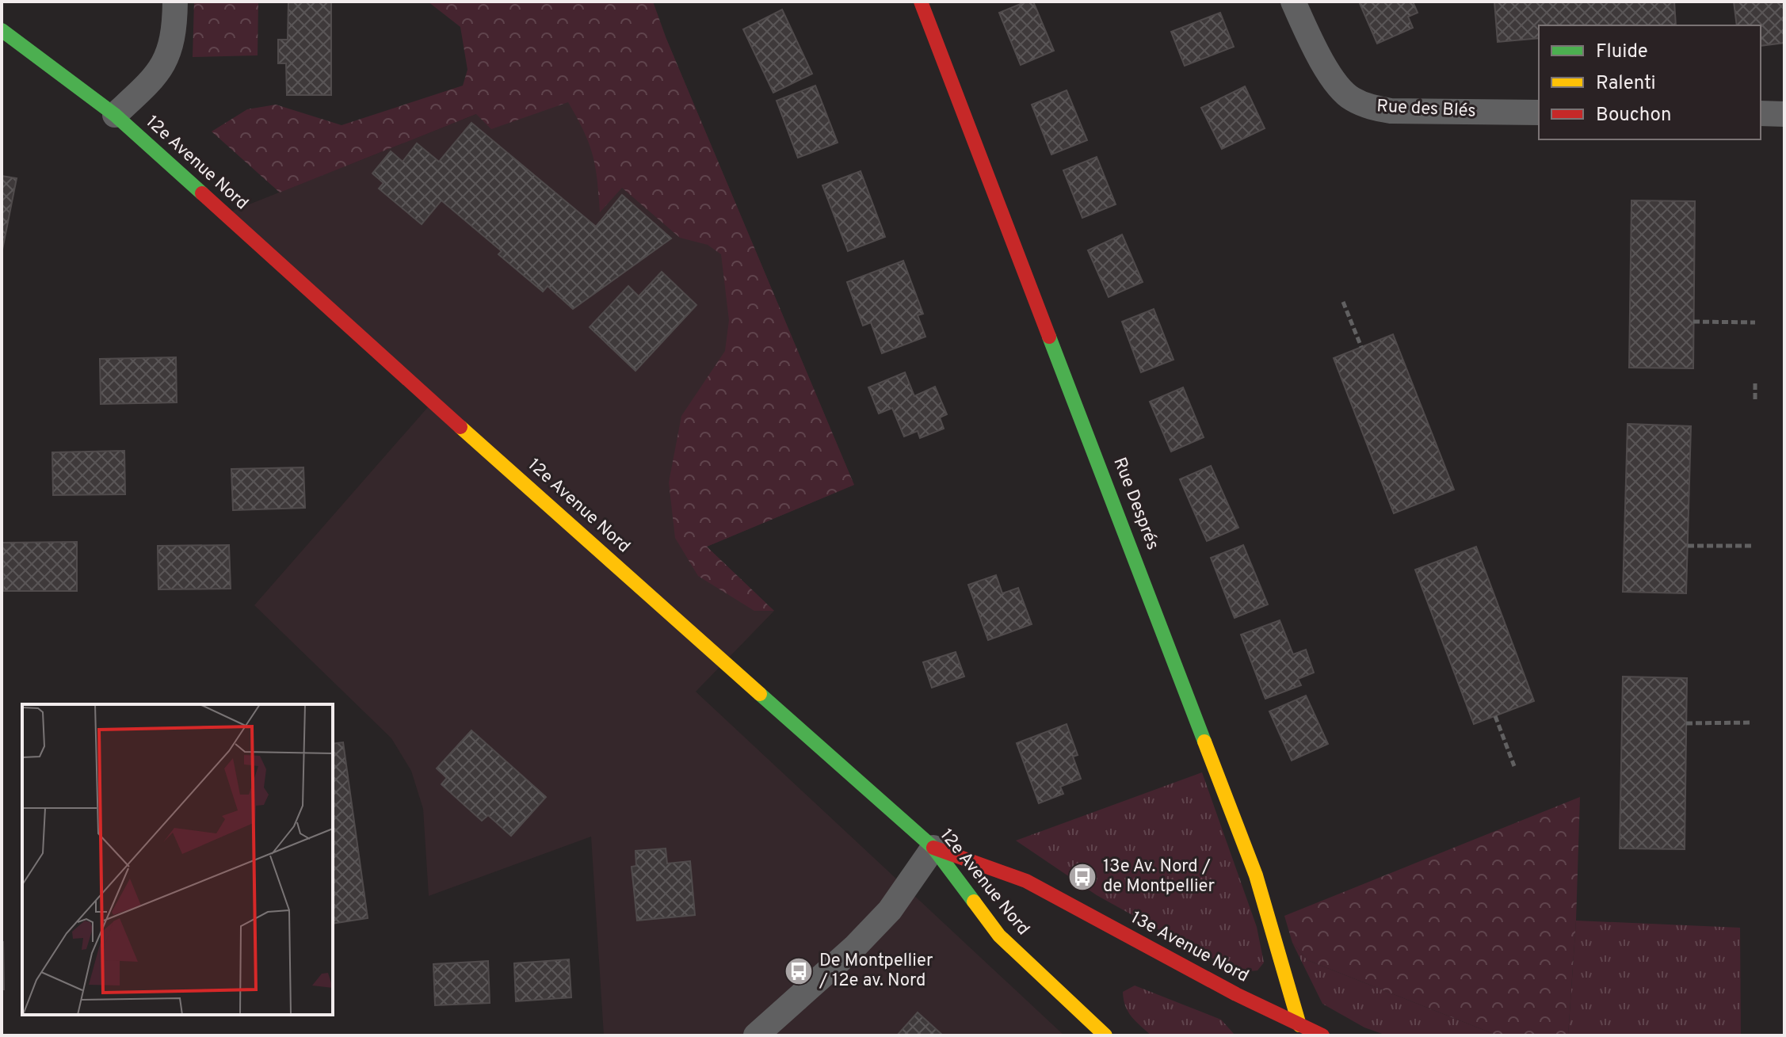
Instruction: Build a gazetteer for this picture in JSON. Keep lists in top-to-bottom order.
{
  "streets": {
    "main road": ["12e Avenue Nord", "Rue Després", "13e Avenue Nord"],
    "street": ["Rue des Blés"]
  },
  "crossings": [
    ["12e Avenue Nord", "13e Avenue Nord"],
    ["Rue Després", "13e Avenue Nord"]
  ],
  "places": {
    "bus stop": ["13e Av. Nord / de Montpellier", "De Montpellier / 12e av. Nord"]
  },
  "legend": ["Fluide", "Ralenti", "Bouchon"]
}
